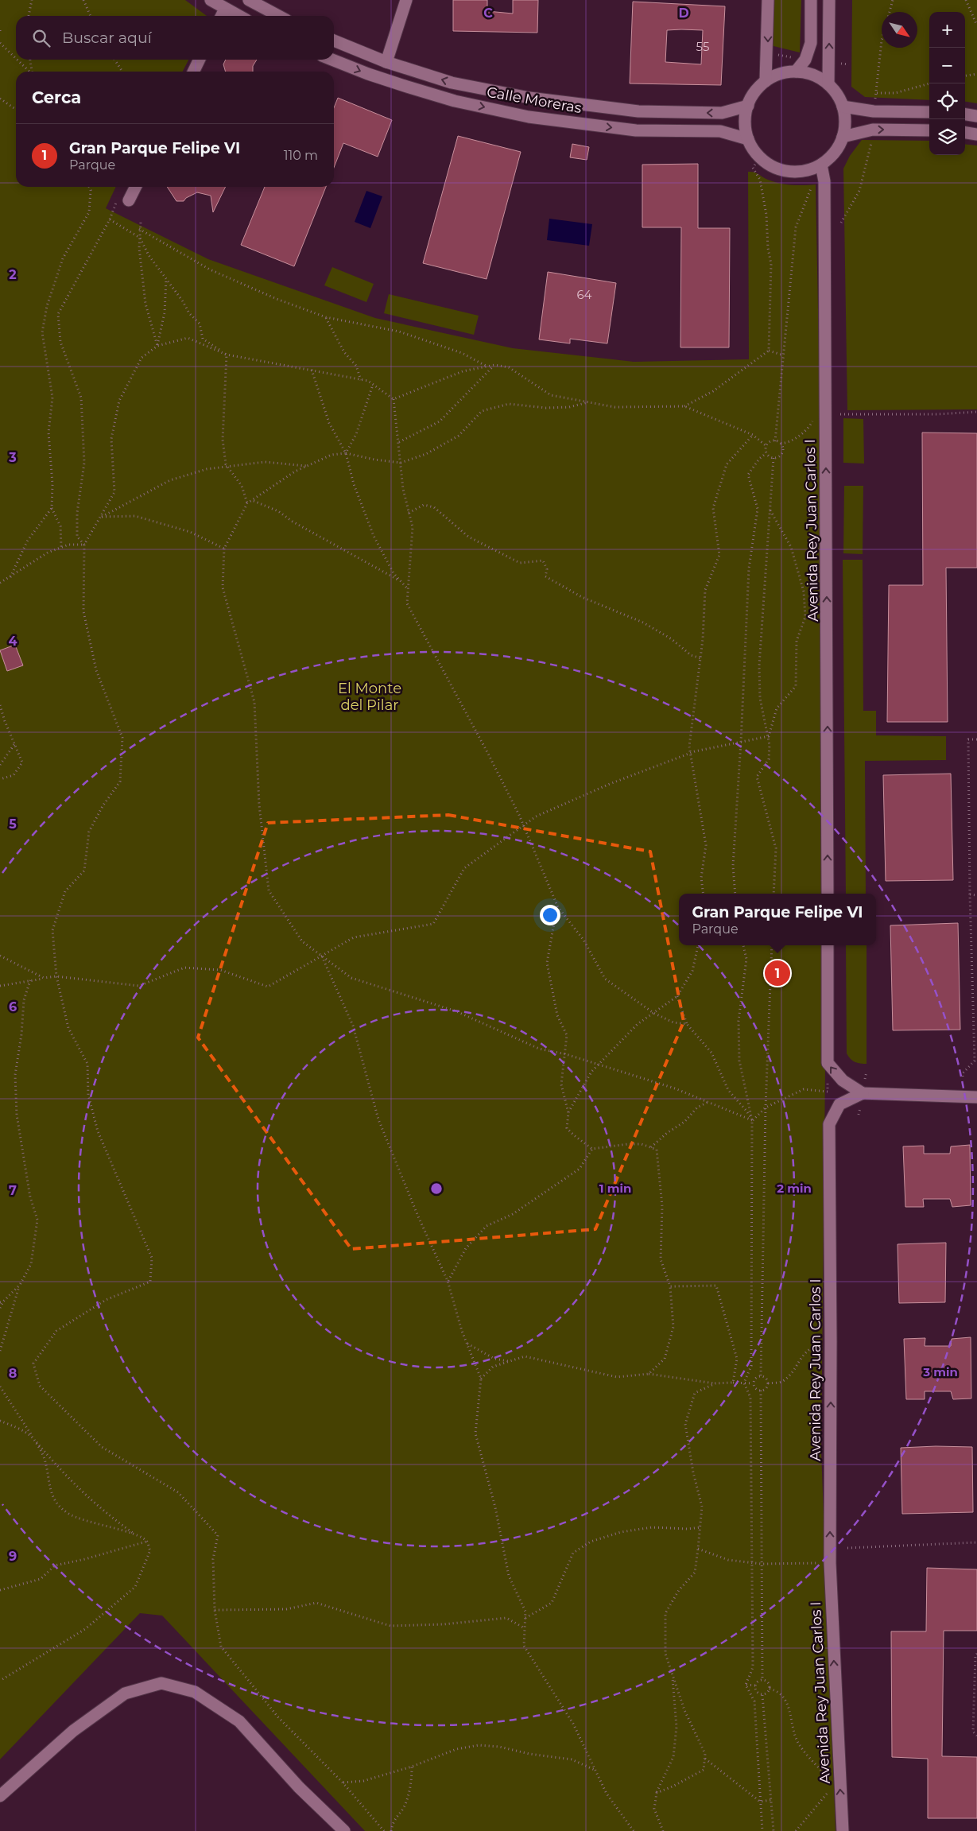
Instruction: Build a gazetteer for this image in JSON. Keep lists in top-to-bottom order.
{
  "streets": {
    "street": ["Calle Moreras", "Avenida Rey Juan Carlos I"]
  },
  "crossings": [
    ["Calle Moreras", "Avenida Rey Juan Carlos I"]
  ],
  "one_way": ["Avenida Rey Juan Carlos I"],
  "parks": ["El Monte del Pilar"],
  "house_numbers": ["55", "64"],
  "north": "bottom right",
  "page": {
    "map_buttons": ["+", "−"],
    "search": "Buscar aquí",
    "heading": "Cerca",
    "list": [
      {
        "mark": "1",
        "name": "Gran Parque Felipe VI",
        "note": "Parque",
        "value": "110 m"
      }
    ],
    "popup": ["Gran Parque Felipe VI", "Parque"],
    "pins": "1"
  },
  "grid": {
    "columns": ["C", "D"],
    "rows": [
      "2",
      "3",
      "4",
      "5",
      "6",
      "7",
      "8",
      "9"
    ]
  },
  "rings": ["1 min", "2 min", "3 min"]
}
